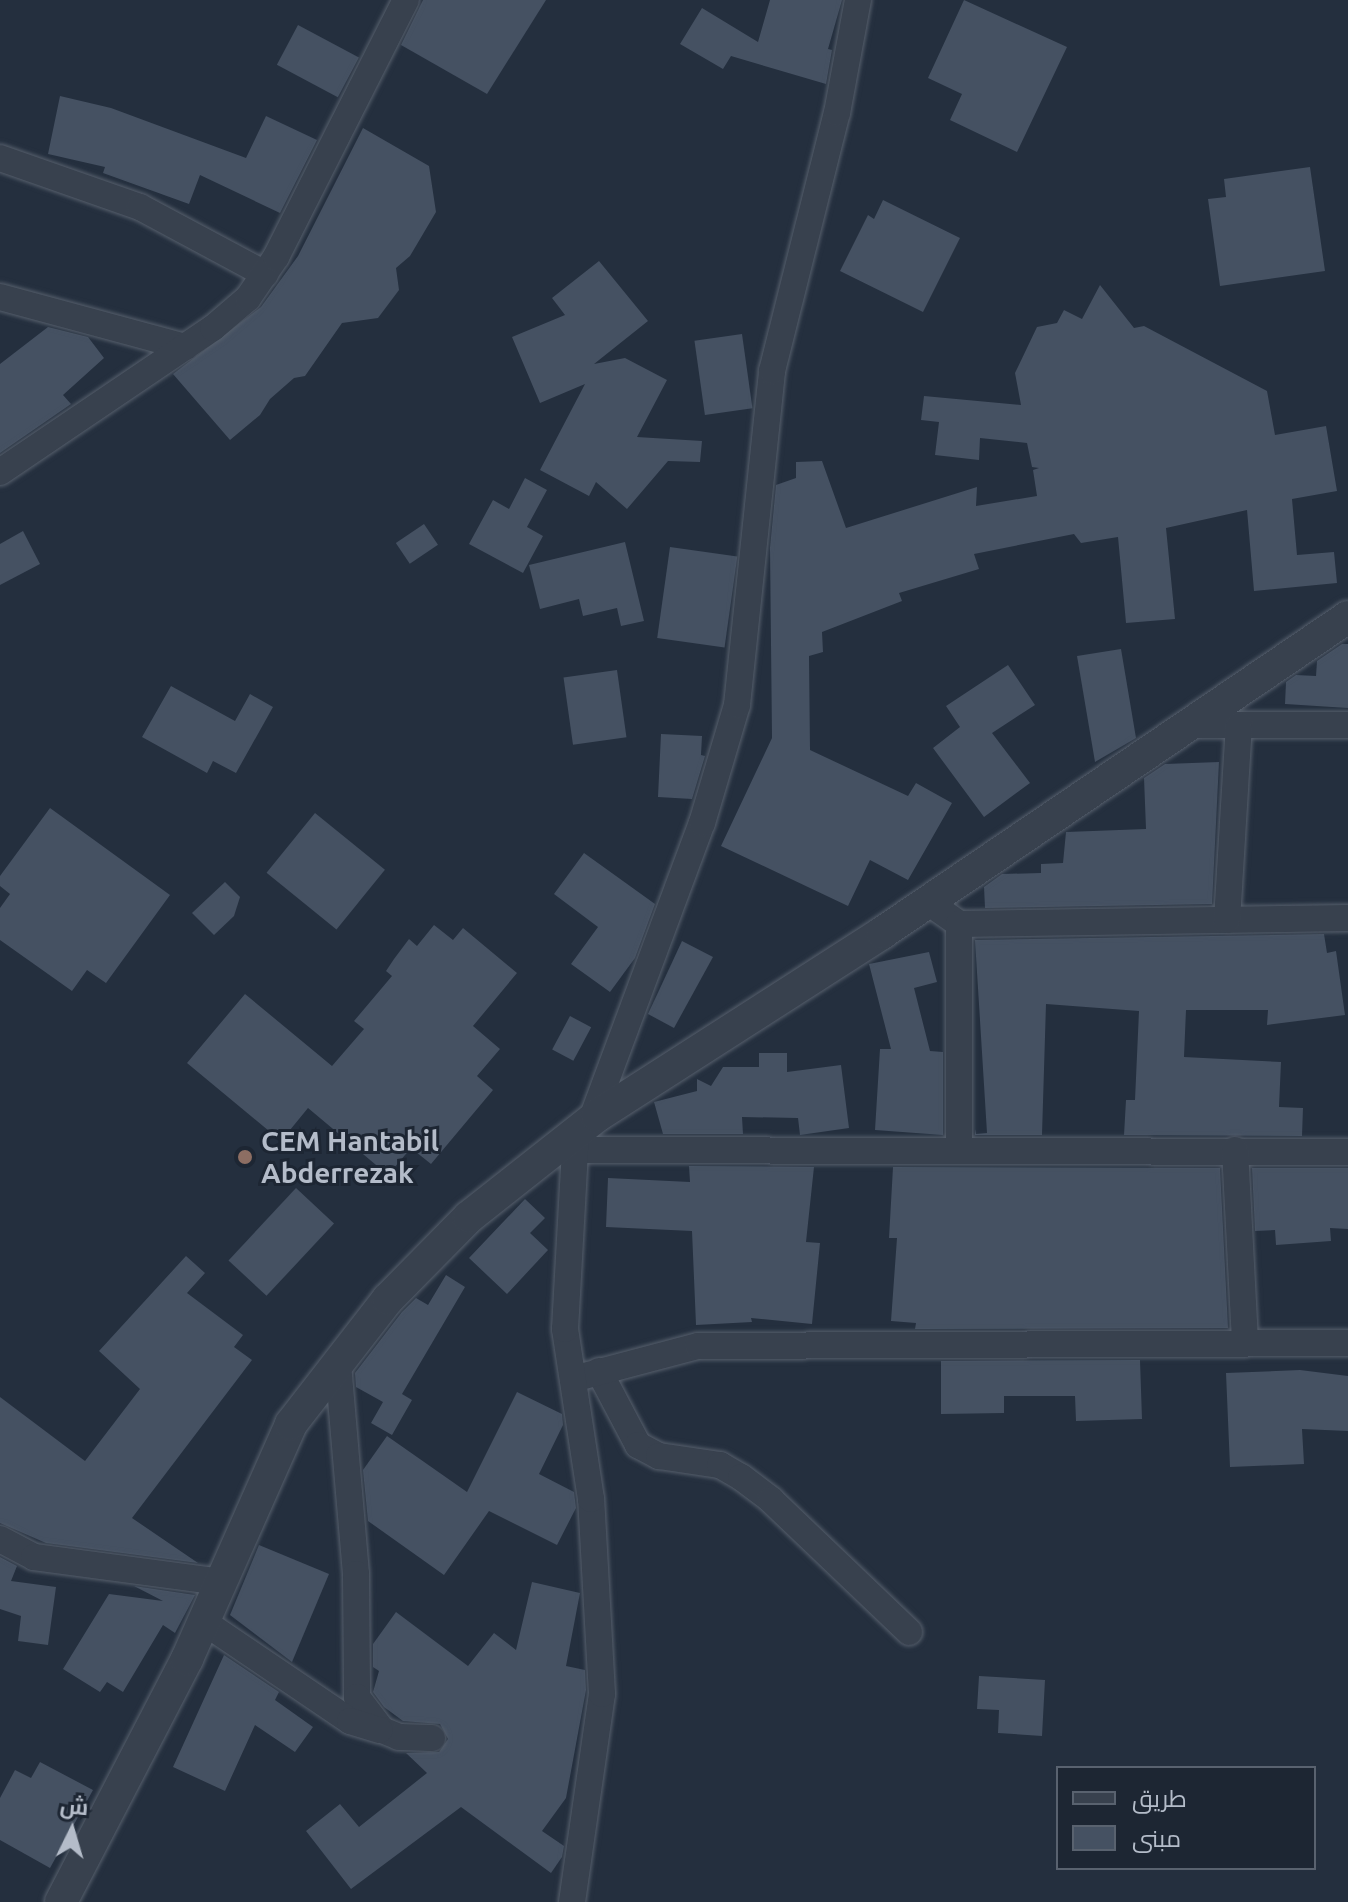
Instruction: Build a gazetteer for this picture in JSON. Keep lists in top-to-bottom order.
{
  "places": ["CEM Hantabil Abderrezak"],
  "legend": ["طريق", "مبنى"],
  "north": "top"
}
